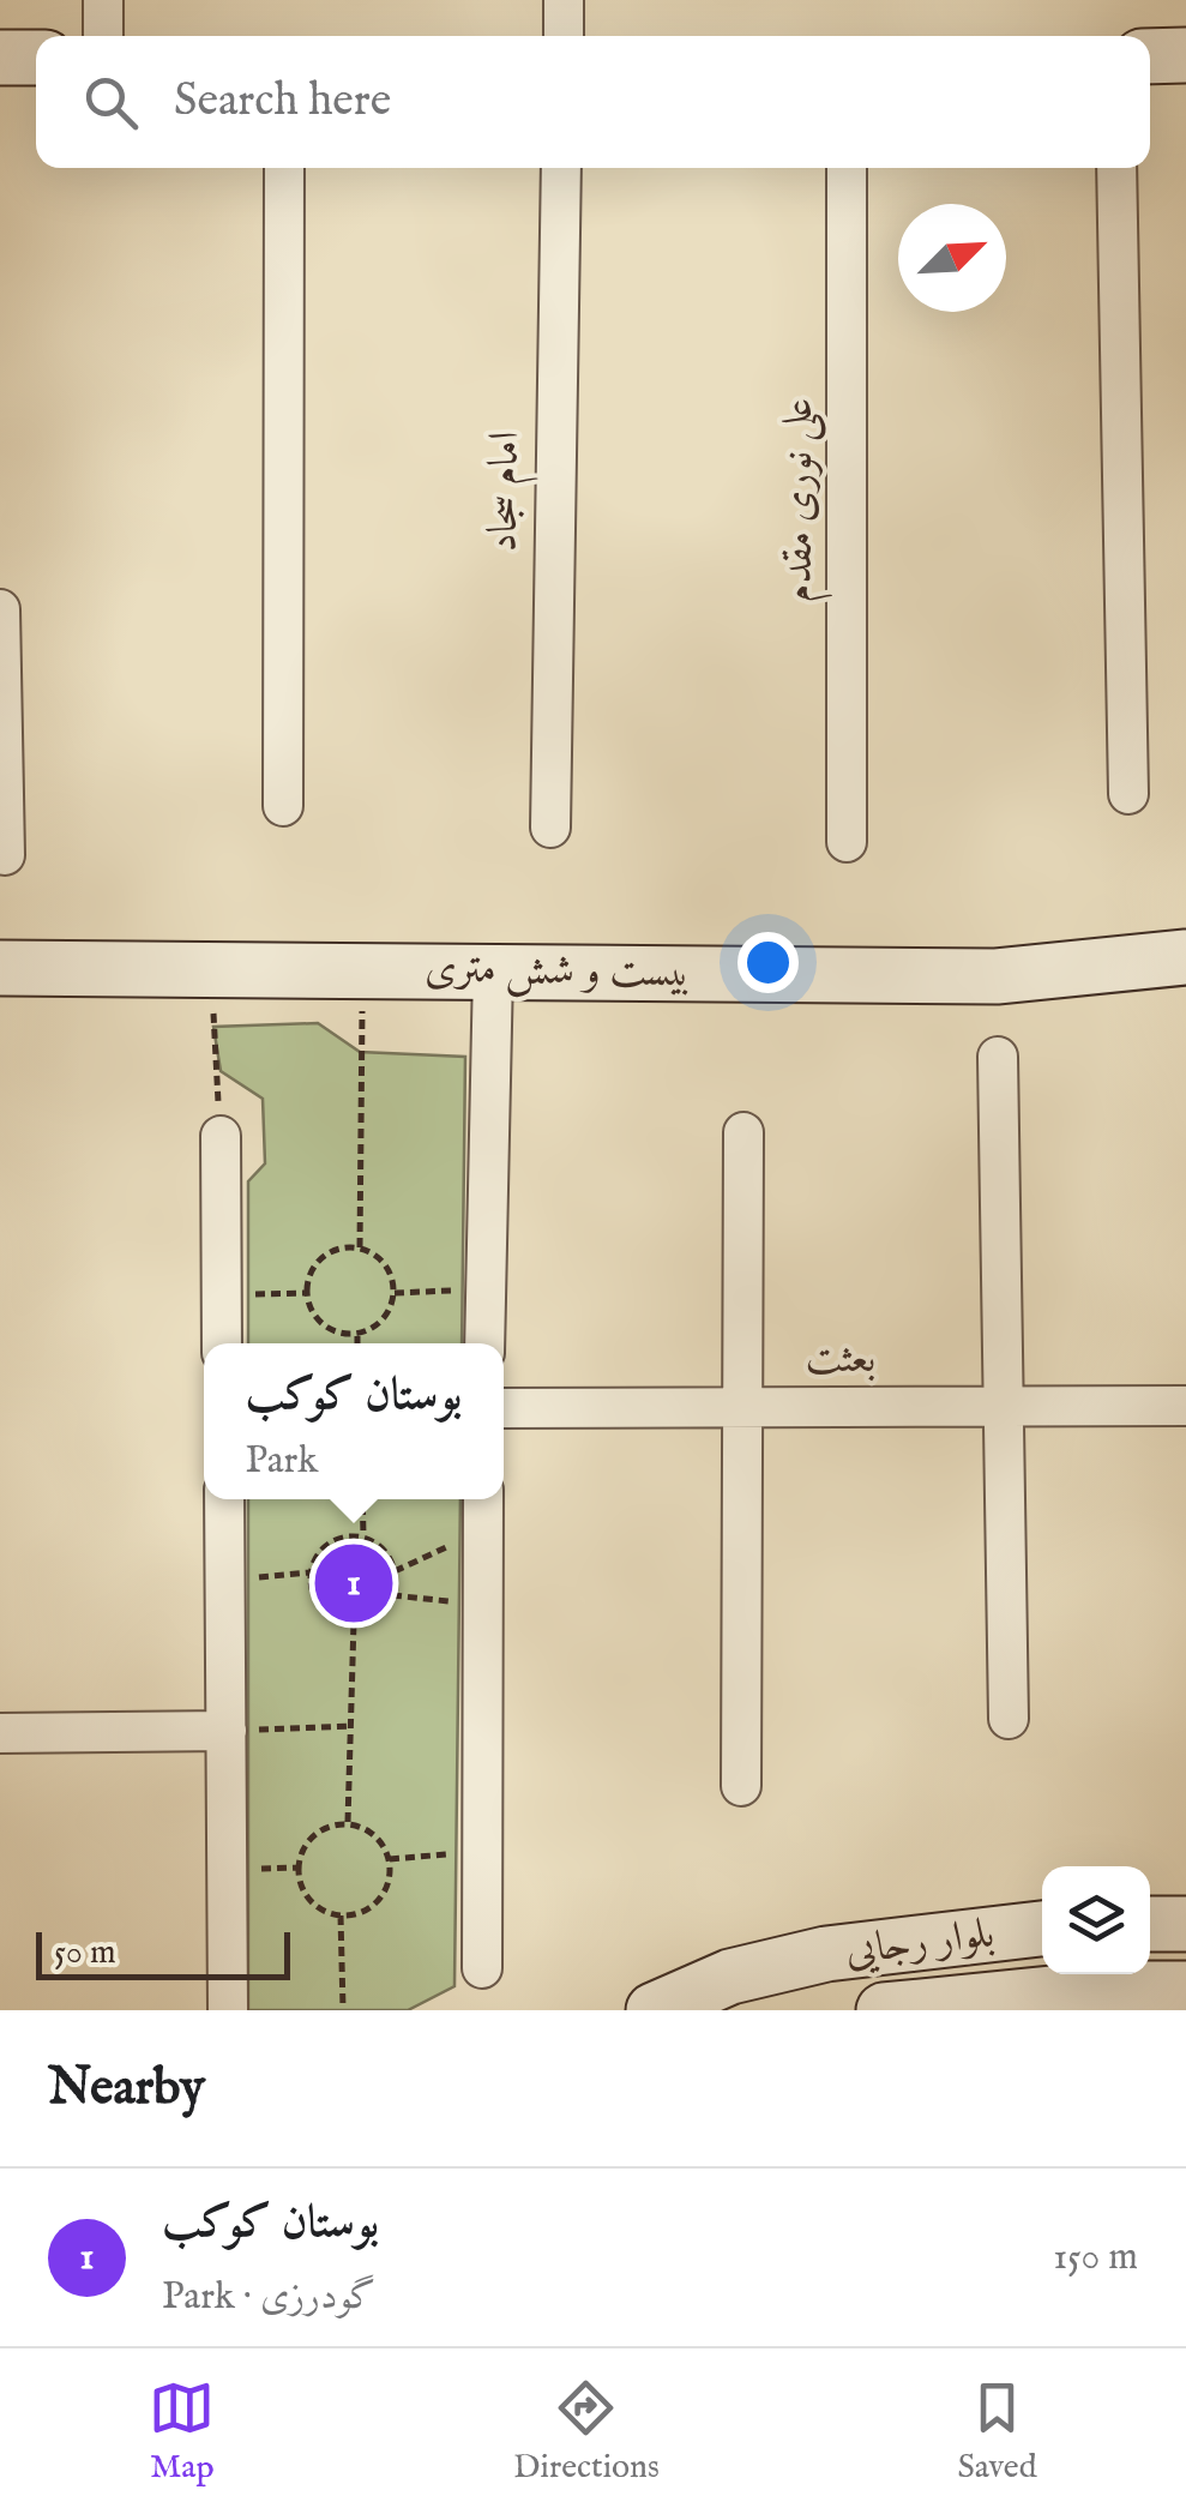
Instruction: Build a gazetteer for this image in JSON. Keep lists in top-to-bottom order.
{
  "streets": {
    "street": [
      "امام سجاد",
      "علی نوری مقدم",
      "بیست و شش متری",
      "بعثت",
      "بلوار رجایی"
    ]
  },
  "scale_bar": "50 m",
  "north": "top right",
  "page": {
    "search": "Search here",
    "popup": ["بوستان کوکب", "Park"],
    "pins": "1",
    "scale": "50 m",
    "heading": "Nearby",
    "list": [
      {
        "mark": "1",
        "name": "بوستان کوکب",
        "note": "Park · گودرزی",
        "value": "150 m"
      }
    ],
    "nav": ["Map", "Directions", "Saved"]
  }
}
